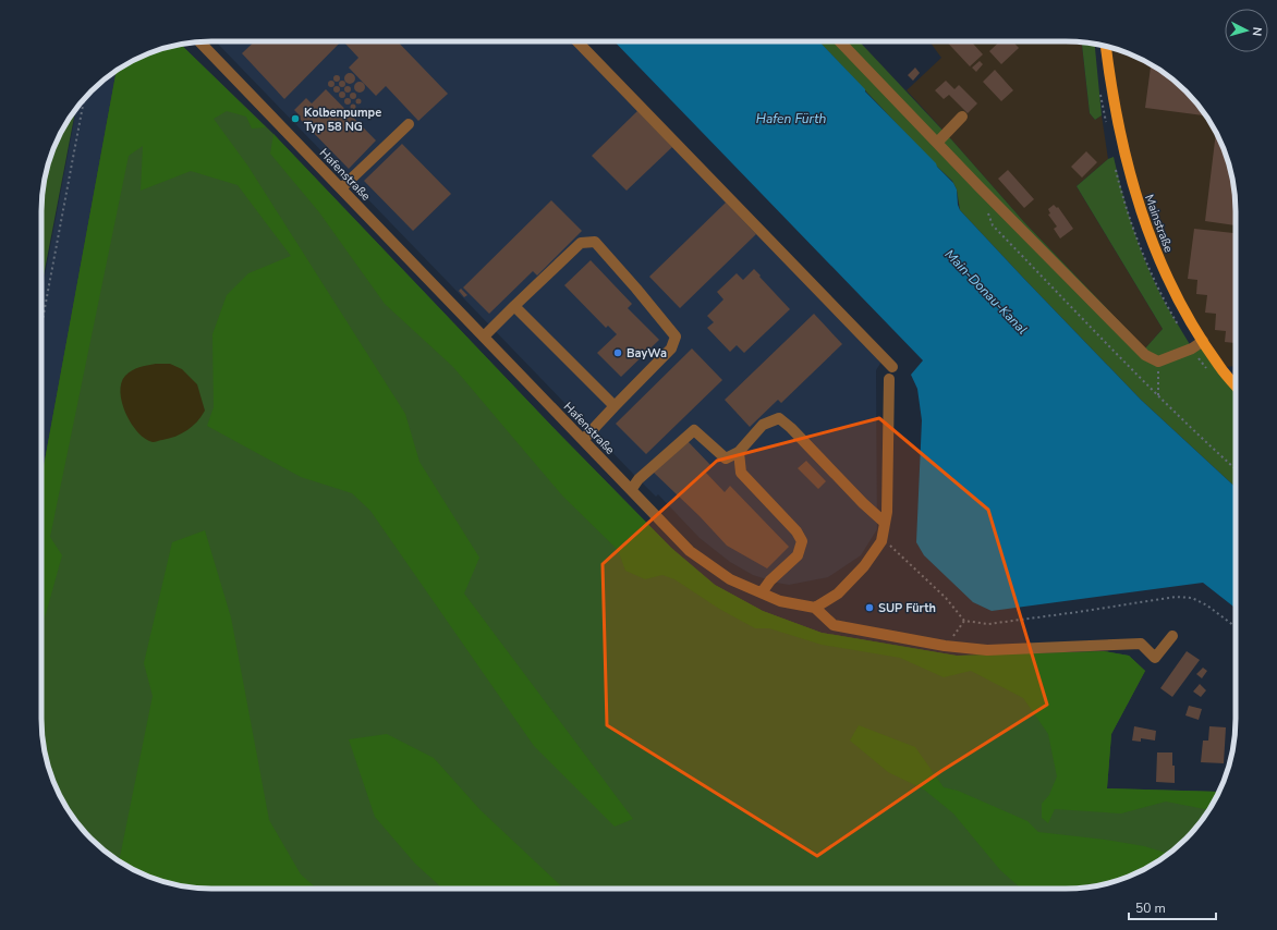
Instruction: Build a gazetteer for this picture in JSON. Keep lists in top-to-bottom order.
{
  "streets": {
    "main road": ["Mainstraße"],
    "street": ["Hafenstraße"]
  },
  "water": ["Hafen Fürth", "Main-Donau-Kanal"],
  "places": ["Kolbenpumpe Typ 58 NG", "BayWa", "SUP Fürth"],
  "scale_bar": "50 m",
  "north": "right"
}
